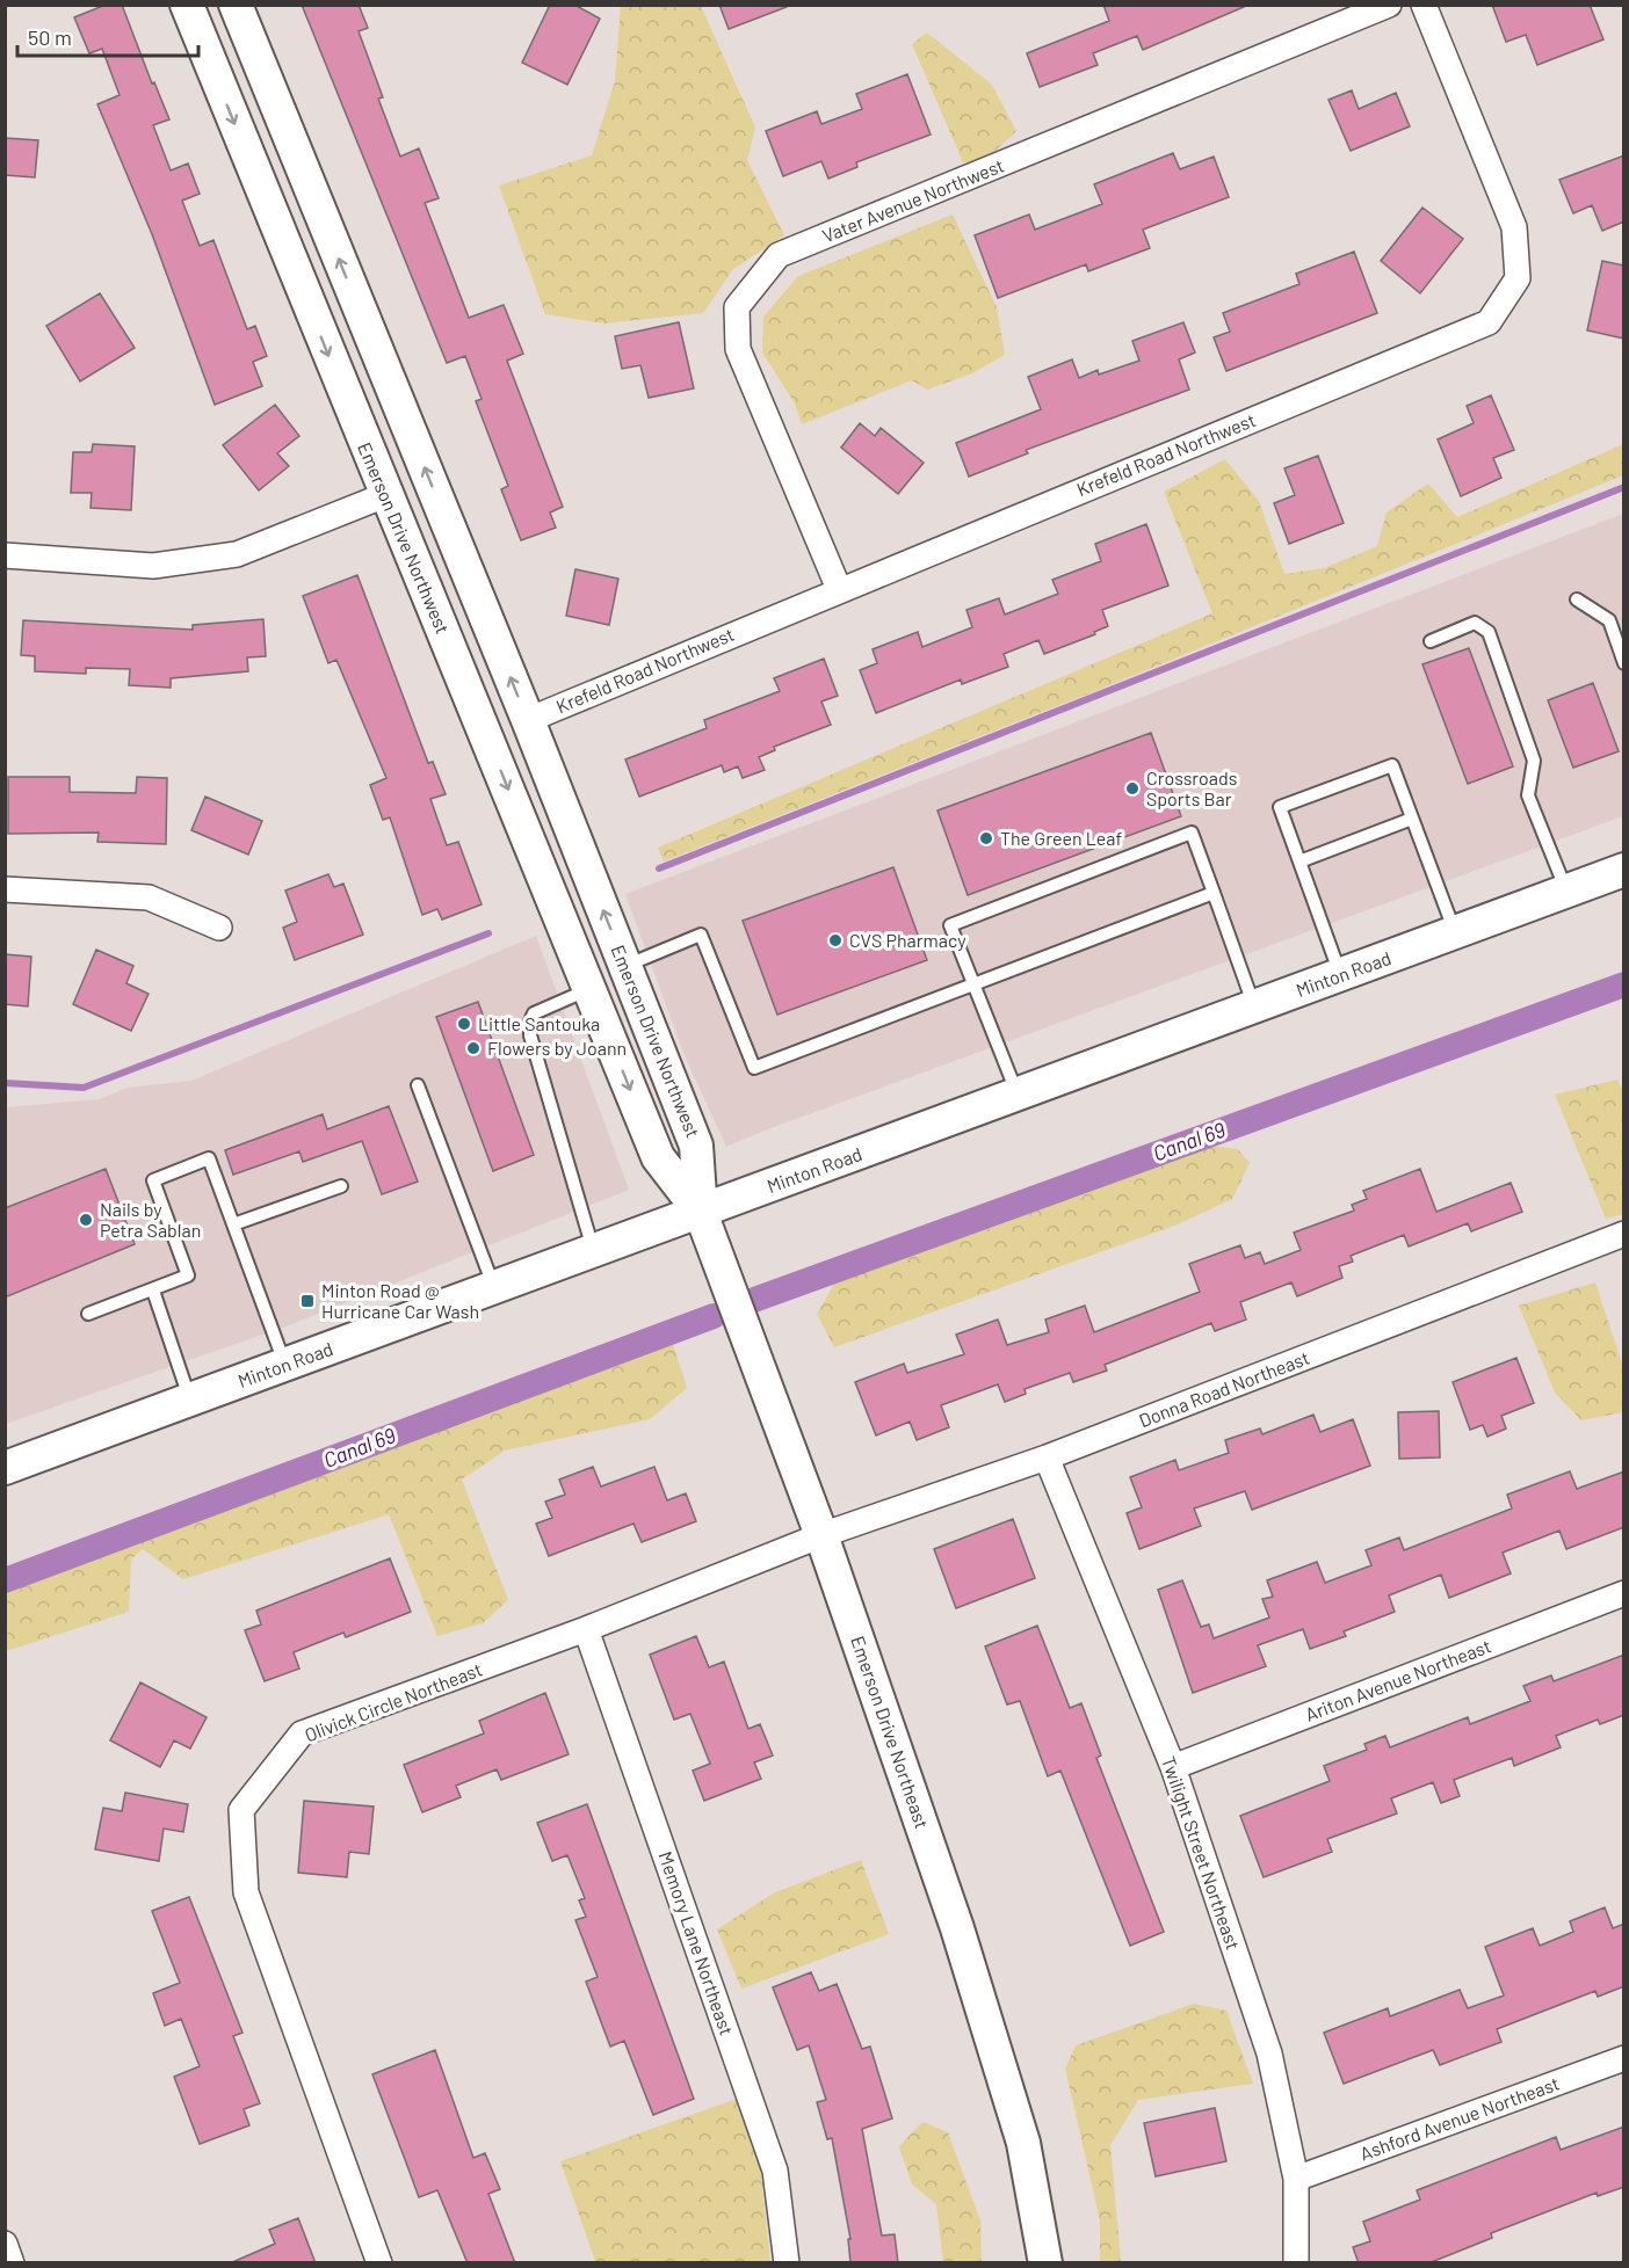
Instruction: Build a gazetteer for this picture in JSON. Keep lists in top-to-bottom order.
{
  "streets": {
    "street": [
      "Vater Avenue Northwest",
      "Krefeld Road Northwest",
      "Emerson Drive Northwest",
      "Minton Road",
      "Donna Road Northeast",
      "Ariton Avenue Northeast",
      "Olivick Circle Northeast",
      "Emerson Drive Northeast",
      "Twilight Street Northeast",
      "Memory Lane Northeast",
      "Ashford Avenue Northeast"
    ]
  },
  "crossings": [
    ["Vater Avenue Northwest", "Krefeld Road Northwest"],
    ["Krefeld Road Northwest", "Emerson Drive Northwest"],
    ["Emerson Drive Northwest", "Minton Road"],
    ["Emerson Drive Northwest", "Emerson Drive Northeast"],
    ["Minton Road", "Emerson Drive Northeast"],
    ["Donna Road Northeast", "Olivick Circle Northeast"],
    ["Donna Road Northeast", "Emerson Drive Northeast"],
    ["Donna Road Northeast", "Twilight Street Northeast"],
    ["Ariton Avenue Northeast", "Twilight Street Northeast"],
    ["Olivick Circle Northeast", "Emerson Drive Northeast"],
    ["Olivick Circle Northeast", "Memory Lane Northeast"],
    ["Twilight Street Northeast", "Ashford Avenue Northeast"]
  ],
  "water": ["Canal 69"],
  "places": {
    "other": [
      "Crossroads Sports Bar",
      "The Green Leaf",
      "CVS Pharmacy",
      "Little Santouka",
      "Flowers by Joann",
      "Nails by Petra Sablan"
    ],
    "transit": ["Minton Road @ Hurricane Car Wash"]
  },
  "scale_bar": "50 m"
}
